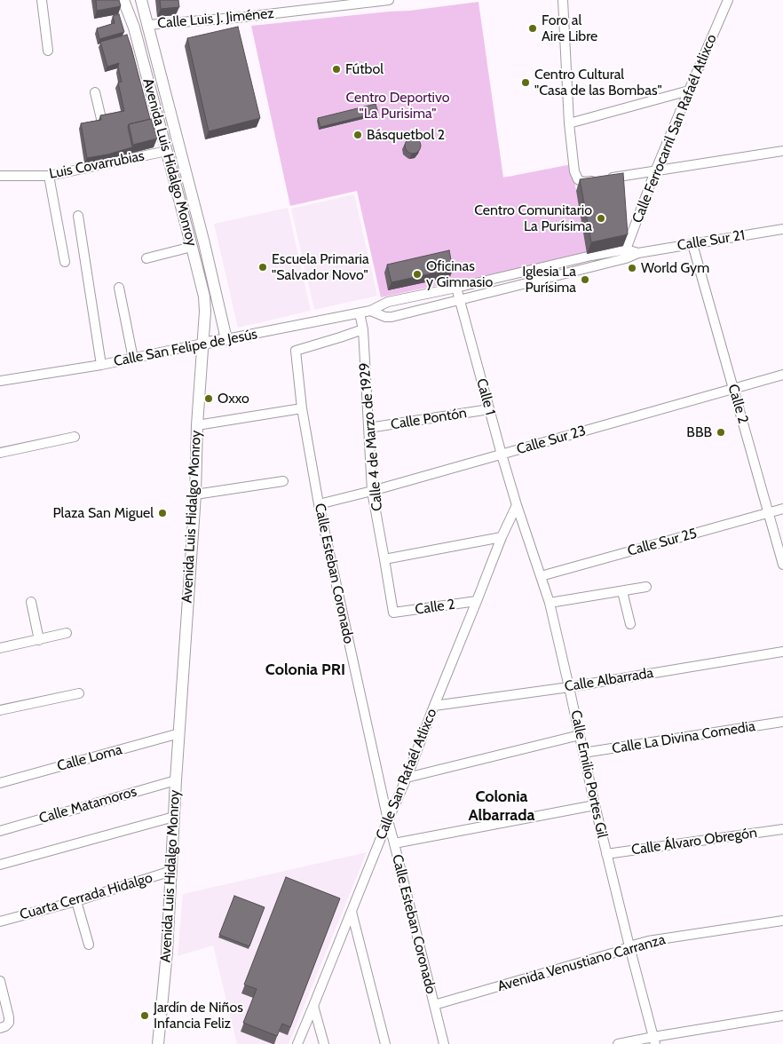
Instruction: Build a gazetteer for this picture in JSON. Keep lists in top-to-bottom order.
{
  "streets": {
    "street": [
      "Calle Luis J. Jiménez",
      "Calle Ferrocarril San Rafaél Atlixco",
      "Avenida Luis Hidalgo Monroy",
      "Luis Covarrubias",
      "Calle Sur 21",
      "Calle San Felipe de Jesús",
      "Calle 1",
      "Calle 2",
      "Calle Pontón",
      "Calle 4 de Marzo de 1929",
      "Calle Sur 23",
      "Calle Sur 25",
      "Calle Esteban Coronado",
      "Calle Albarrada",
      "Calle La Divina Comedia",
      "Calle Loma",
      "Calle San Rafaél Atlixco",
      "Calle Emilio Portes Gil",
      "Calle Matamoros",
      "Calle Álvaro Obregón",
      "Cuarta Cerrada Hidalgo",
      "Avenida Venustiano Carranza"
    ]
  },
  "crossings": [
    ["Calle Luis J. Jiménez", "Avenida Luis Hidalgo Monroy"],
    ["Calle Ferrocarril San Rafaél Atlixco", "Calle Sur 21"],
    ["Calle Ferrocarril San Rafaél Atlixco", "Calle San Felipe de Jesús"],
    ["Avenida Luis Hidalgo Monroy", "Luis Covarrubias"],
    ["Avenida Luis Hidalgo Monroy", "Calle San Felipe de Jesús"],
    ["Avenida Luis Hidalgo Monroy", "Calle Loma"],
    ["Avenida Luis Hidalgo Monroy", "Calle Matamoros"],
    ["Avenida Luis Hidalgo Monroy", "Cuarta Cerrada Hidalgo"],
    ["Calle Sur 21", "Calle San Felipe de Jesús"],
    ["Calle Sur 21", "Calle 2"],
    ["Calle San Felipe de Jesús", "Calle 1"],
    ["Calle San Felipe de Jesús", "Calle 4 de Marzo de 1929"],
    ["Calle 1", "Calle Pontón"],
    ["Calle 1", "Calle Sur 23"],
    ["Calle 1", "Calle San Rafaél Atlixco"],
    ["Calle 1", "Calle Emilio Portes Gil"],
    ["Calle 2", "Calle 4 de Marzo de 1929"],
    ["Calle 2", "Calle Sur 23"],
    ["Calle 2", "Calle Sur 25"],
    ["Calle 2", "Calle San Rafaél Atlixco"],
    ["Calle Pontón", "Calle 4 de Marzo de 1929"],
    ["Calle 4 de Marzo de 1929", "Calle Sur 23"],
    ["Calle 4 de Marzo de 1929", "Calle Esteban Coronado"],
    ["Calle Sur 23", "Calle Esteban Coronado"],
    ["Calle Sur 25", "Calle Emilio Portes Gil"],
    ["Calle Esteban Coronado", "Calle San Rafaél Atlixco"],
    ["Calle Esteban Coronado", "Avenida Venustiano Carranza"],
    ["Calle Albarrada", "Calle San Rafaél Atlixco"],
    ["Calle Albarrada", "Calle Emilio Portes Gil"],
    ["Calle La Divina Comedia", "Calle Emilio Portes Gil"],
    ["Calle San Rafaél Atlixco", "Calle Emilio Portes Gil"],
    ["Calle Emilio Portes Gil", "Calle Álvaro Obregón"],
    ["Calle Emilio Portes Gil", "Avenida Venustiano Carranza"]
  ],
  "districts": ["Colonia PRI", "Colonia Albarrada"],
  "parks": ["Centro Deportivo \"La Purisima\""],
  "places": [
    "Foro al Aire Libre",
    "Fútbol",
    "Centro Cultural \"Casa de las Bombas\"",
    "Básquetbol 2",
    "Centro Comunitario La Purísima",
    "Escuela Primaria \"Salvador Novo\"",
    "World Gym",
    "Oficinas y Gimnasio",
    "Iglesia La Purísima",
    "Oxxo",
    "BBB",
    "Plaza San Miguel",
    "Jardín de Niños Infancia Feliz"
  ]
}
